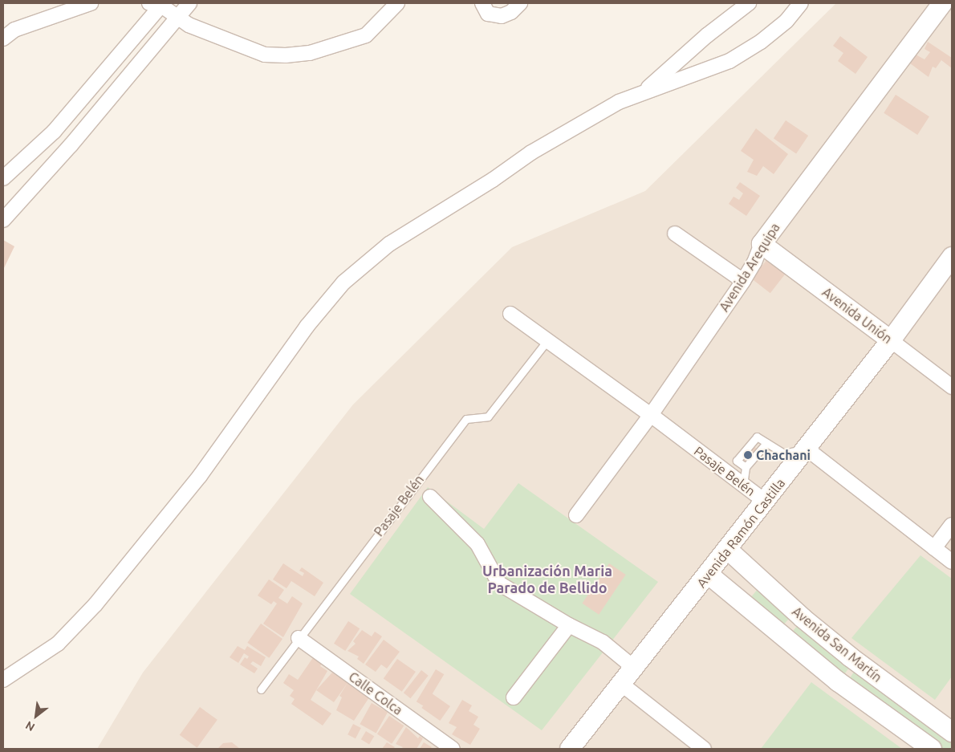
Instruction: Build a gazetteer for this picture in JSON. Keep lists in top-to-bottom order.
{
  "streets": {
    "main road": [
      "Avenida Arequipa",
      "Avenida Unión",
      "Avenida Ramón Castilla",
      "Avenida San Martín"
    ],
    "street": ["Pasaje Belén", "Calle Colca"]
  },
  "crossings": [
    ["Avenida Arequipa", "Avenida Unión"],
    ["Avenida Arequipa", "Pasaje Belén"],
    ["Avenida Unión", "Avenida Ramón Castilla"],
    ["Pasaje Belén", "Avenida Ramón Castilla"],
    ["Pasaje Belén", "Calle Colca"],
    ["Avenida Ramón Castilla", "Avenida San Martín"]
  ],
  "districts": ["Urbanización Maria Parado de Bellido"],
  "places": ["Chachani"],
  "north": "bottom left"
}
